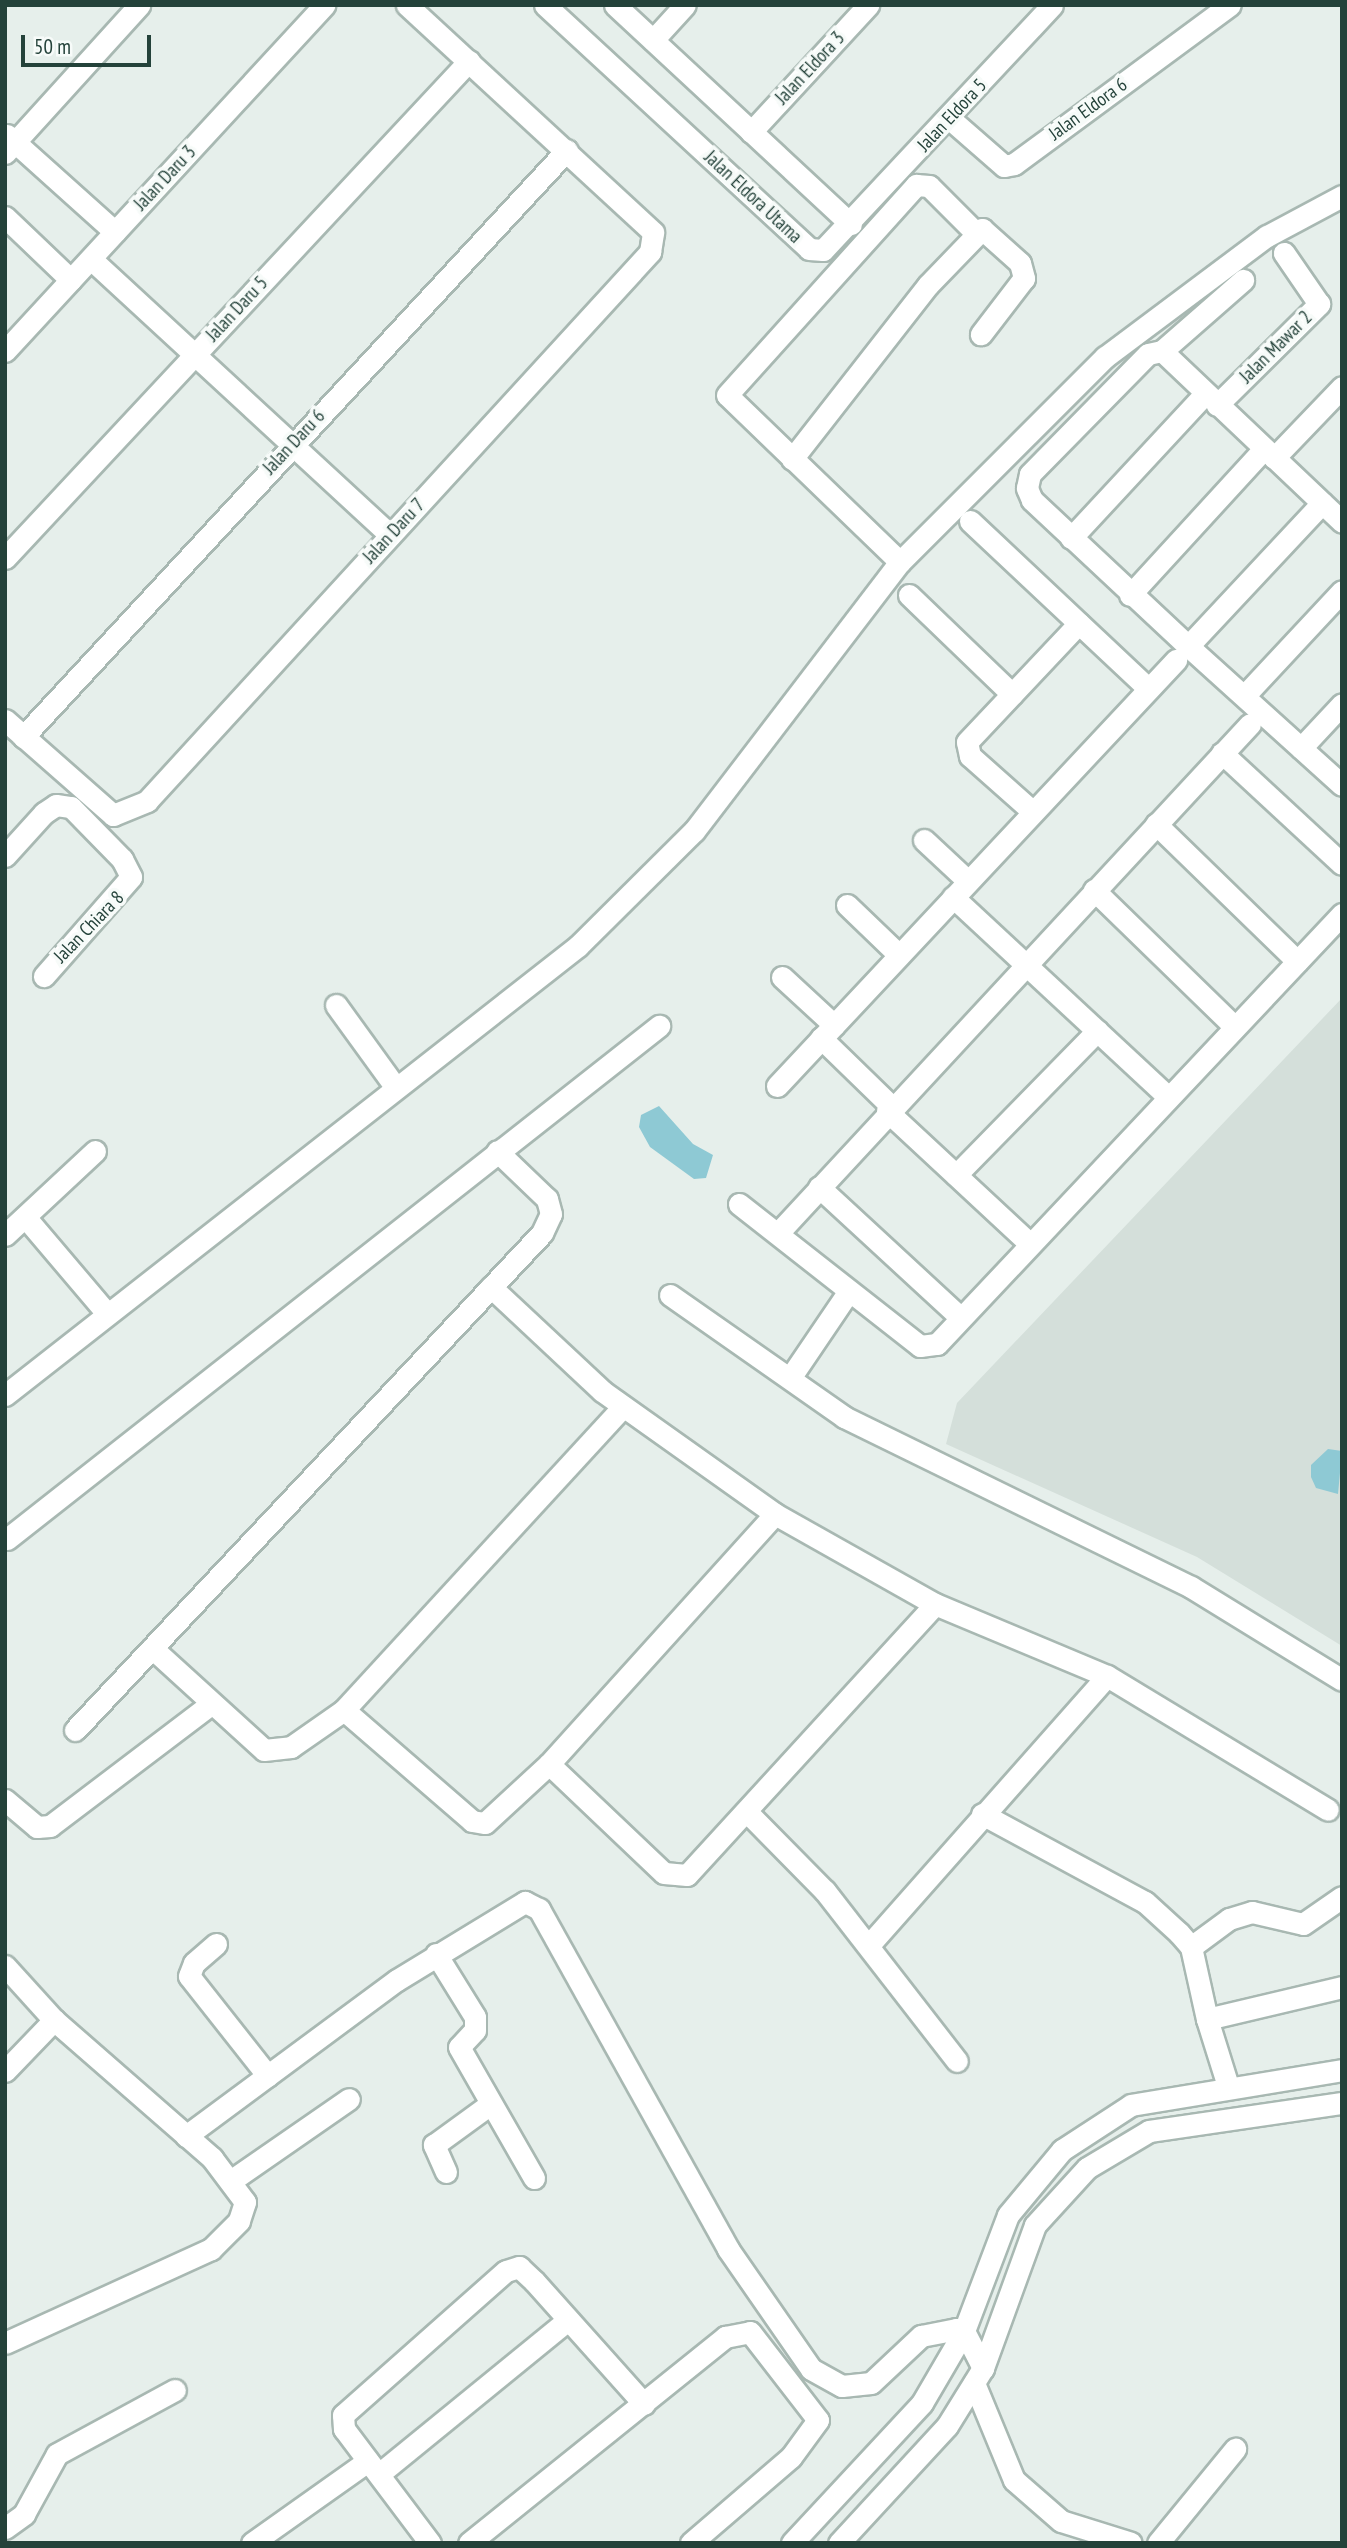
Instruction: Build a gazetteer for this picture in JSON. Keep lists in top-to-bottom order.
{
  "streets": {
    "street": [
      "Jalan Eldora 3",
      "Jalan Eldora 6",
      "Jalan Eldora 5",
      "Jalan Daru 3",
      "Jalan Eldora Utama",
      "Jalan Daru 5",
      "Jalan Mawar 2",
      "Jalan Daru 6",
      "Jalan Daru 7",
      "Jalan Chiara 8"
    ]
  },
  "crossings": [
    ["Jalan Eldora 6", "Jalan Eldora 5"],
    ["Jalan Eldora 5", "Jalan Eldora Utama"],
    ["Jalan Daru 6", "Jalan Daru 7"]
  ],
  "scale_bar": "50 m"
}
